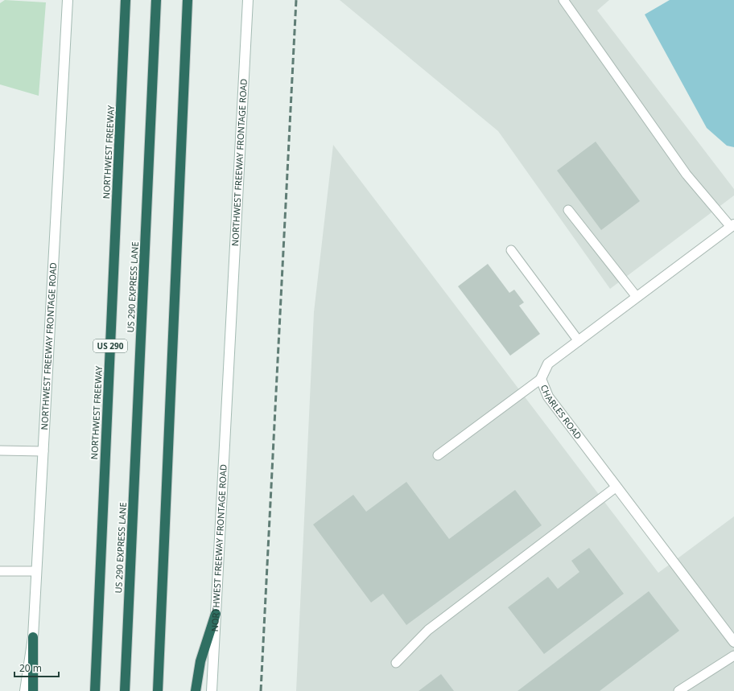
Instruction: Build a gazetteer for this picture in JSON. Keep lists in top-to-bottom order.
{
  "streets": {
    "highway": ["NORTHWEST FREEWAY", "US 290 EXPRESS LANE", "US 290"],
    "main road": ["NORTHWEST FREEWAY FRONTAGE ROAD", "CHARLES ROAD"]
  },
  "scale_bar": "20 m"
}
